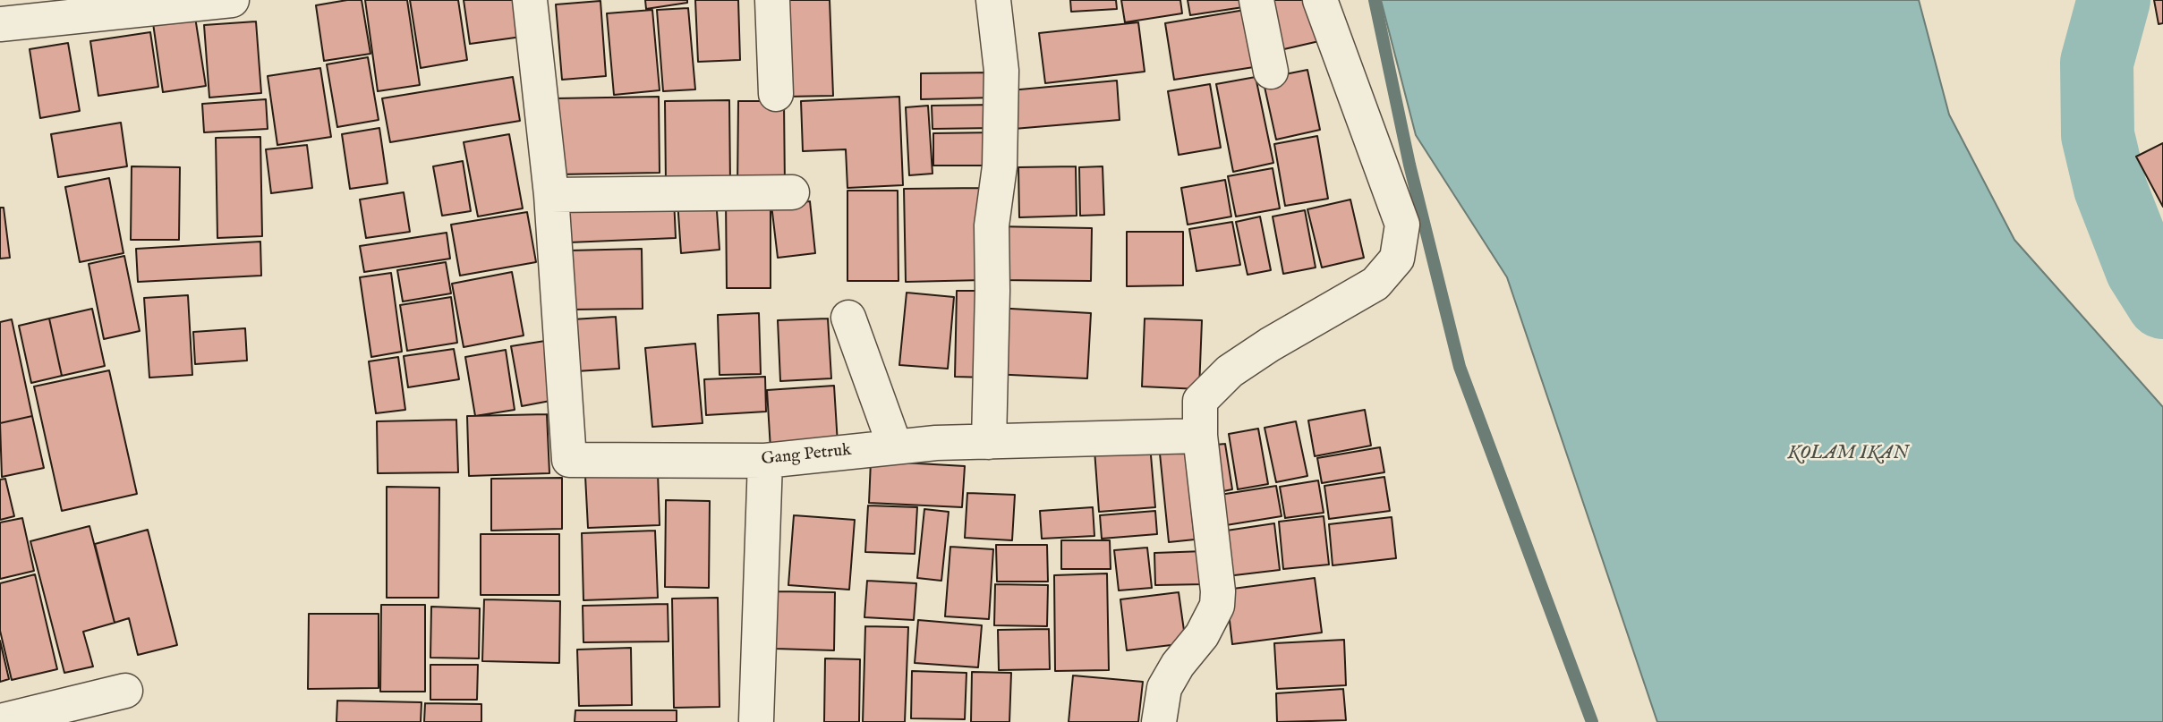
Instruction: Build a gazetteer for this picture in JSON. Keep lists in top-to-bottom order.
{
  "streets": {
    "street": ["Gang Petruk"]
  },
  "water": ["KOLAM IKAN"]
}
